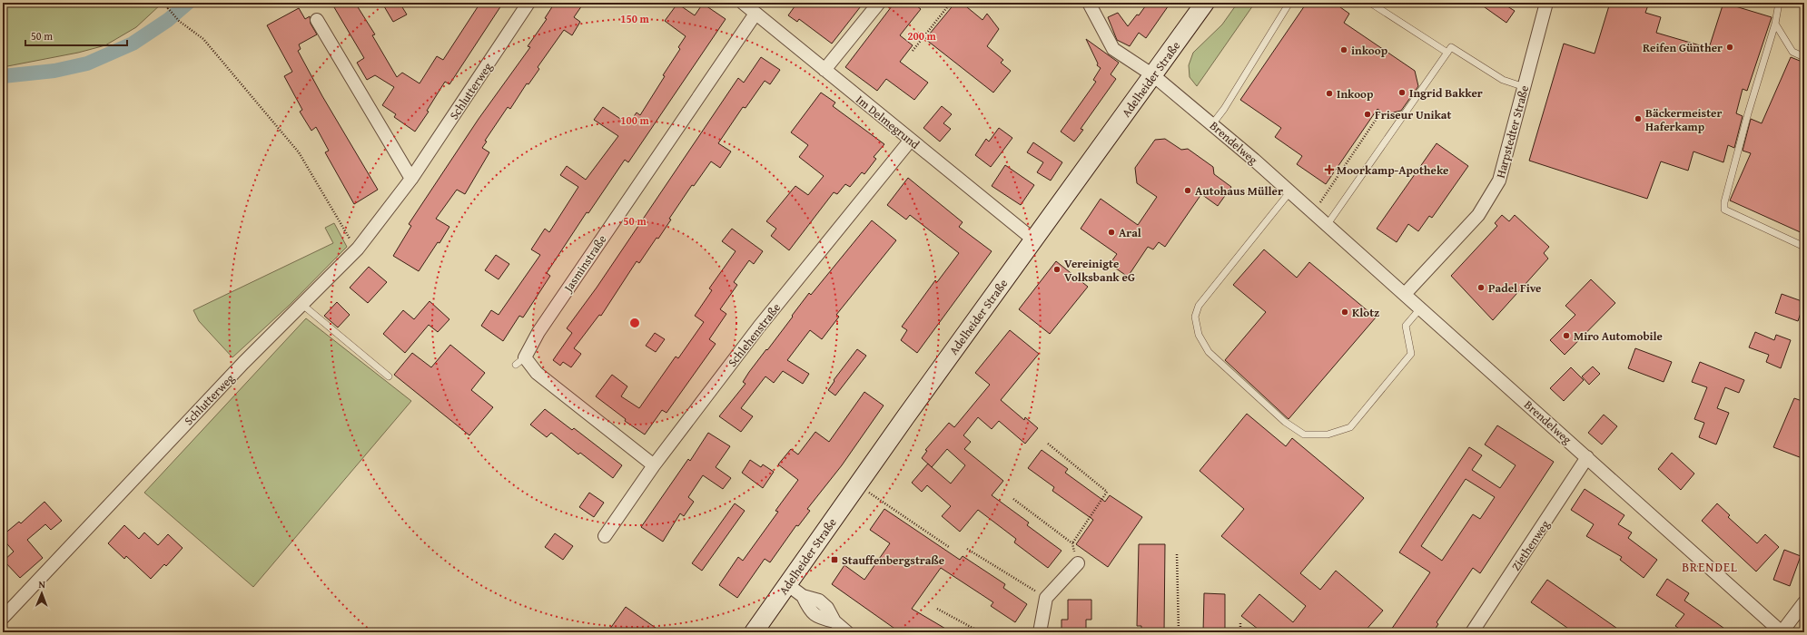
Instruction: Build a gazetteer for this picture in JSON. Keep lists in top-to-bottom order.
{
  "streets": {
    "main road": ["Adelheider Straße"],
    "street": [
      "Schlutterweg",
      "Im Delmegrund",
      "Harpstedter Straße",
      "Brendelweg",
      "Jasminstraße",
      "Schlehenstraße",
      "Ziethenweg"
    ]
  },
  "crossings": [
    ["Adelheider Straße", "Im Delmegrund"],
    ["Adelheider Straße", "Brendelweg"],
    ["Im Delmegrund", "Jasminstraße"],
    ["Im Delmegrund", "Schlehenstraße"],
    ["Harpstedter Straße", "Brendelweg"],
    ["Brendelweg", "Ziethenweg"],
    ["Jasminstraße", "Schlehenstraße"]
  ],
  "districts": ["BRENDEL"],
  "places": {
    "other": [
      "Reifen Günther",
      "inkoop",
      "Ingrid Bakker",
      "Inkoop",
      "Friseur Unikat",
      "Bäckermeister Haferkamp",
      "Autohaus Müller",
      "Aral",
      "Vereinigte Volksbank eG",
      "Padel Five",
      "Klotz",
      "Miro Automobile"
    ],
    "health": ["Moorkamp-Apotheke"],
    "transit": ["Stauffenbergstraße"]
  },
  "scale_bar": "50 m",
  "north": "top",
  "rings": [
    "150 m",
    "200 m",
    "100 m",
    "50 m"
  ]
}
